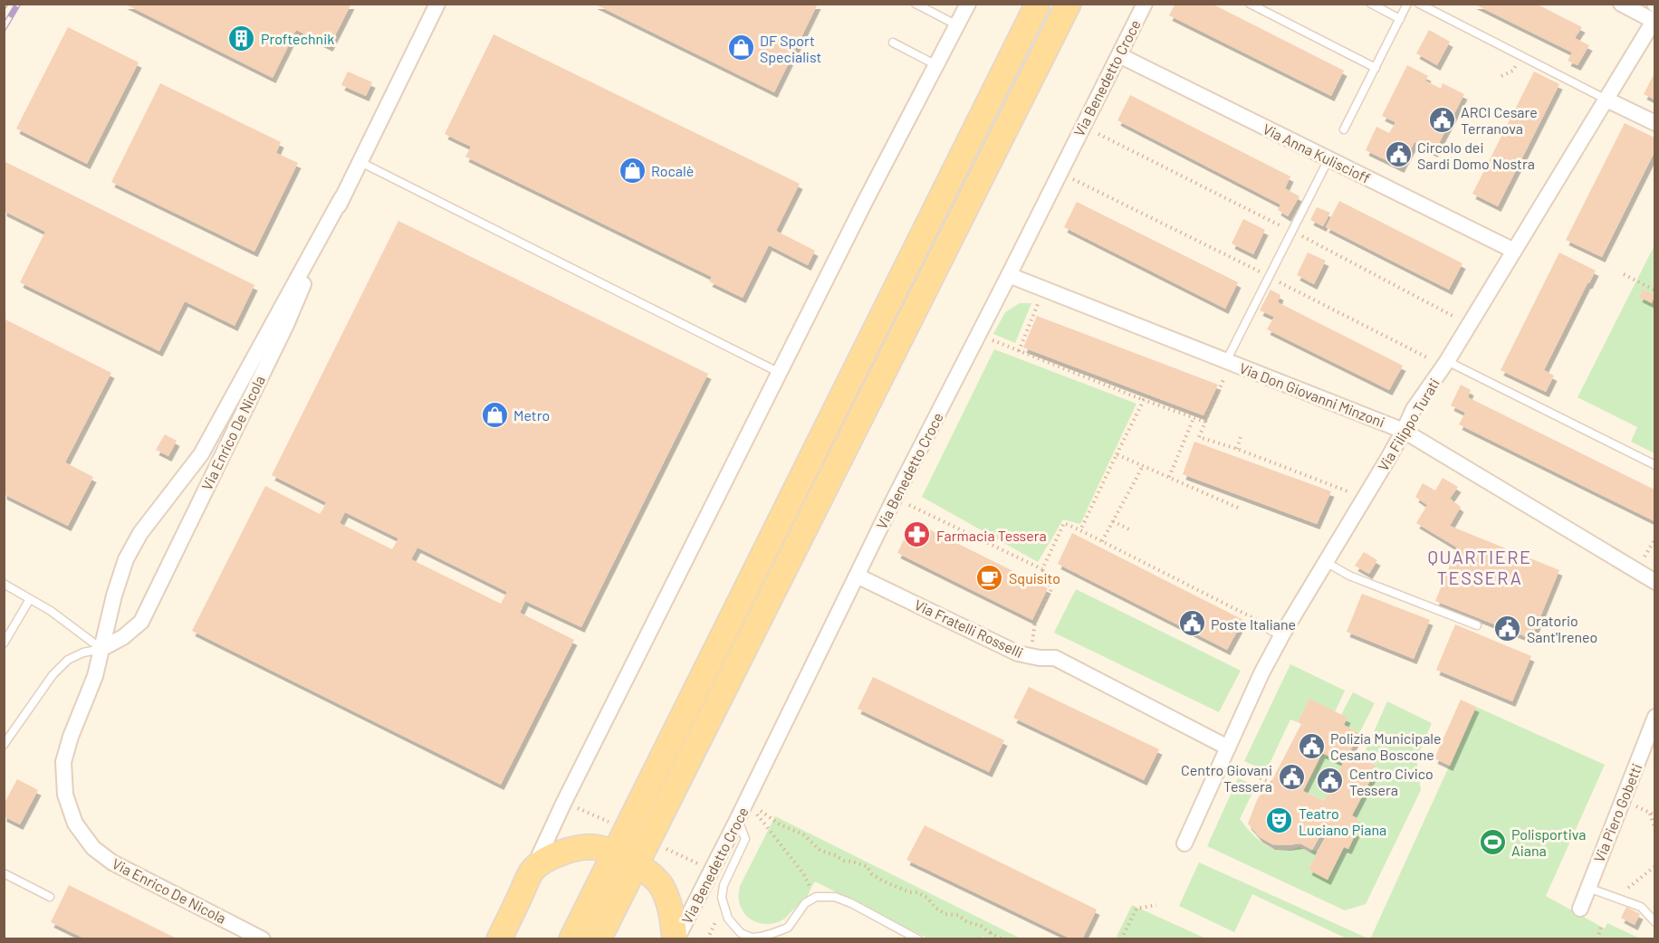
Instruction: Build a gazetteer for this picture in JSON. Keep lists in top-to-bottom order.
{
  "streets": {
    "main road": ["Via Benedetto Croce"],
    "street": [
      "Via Anna Kuliscioff",
      "Via Don Giovanni Minzoni",
      "Via Filippo Turati",
      "Via Enrico De Nicola",
      "Via Fratelli Rosselli",
      "Via Piero Gobetti"
    ]
  },
  "crossings": [
    ["Via Benedetto Croce", "Via Anna Kuliscioff"],
    ["Via Benedetto Croce", "Via Don Giovanni Minzoni"],
    ["Via Benedetto Croce", "Via Fratelli Rosselli"],
    ["Via Anna Kuliscioff", "Via Filippo Turati"],
    ["Via Don Giovanni Minzoni", "Via Filippo Turati"],
    ["Via Filippo Turati", "Via Fratelli Rosselli"]
  ],
  "districts": ["QUARTIERE TESSERA"],
  "places": {
    "building": ["Proftechnik"],
    "shop": ["DF Sport Specialist", "Rocalè", "Metro"],
    "public building": [
      "ARCI Cesare Terranova",
      "Circolo dei Sardi Domo Nostra",
      "Poste Italiane",
      "Oratorio Sant'Ireneo",
      "Polizia Municipale Cesano Boscone",
      "Centro Giovani Tessera",
      "Centro Civico Tessera"
    ],
    "pharmacy": ["Farmacia Tessera"],
    "cafe": ["Squisito"],
    "theatre": ["Teatro Luciano Piana"],
    "sports": ["Polisportiva Aiana"]
  }
}
